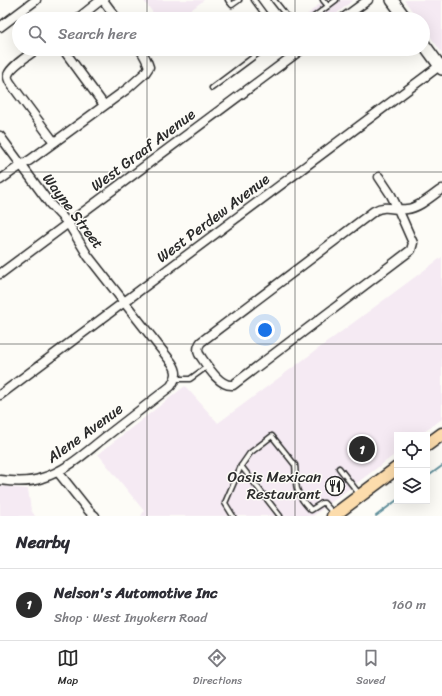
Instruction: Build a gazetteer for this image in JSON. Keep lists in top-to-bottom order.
{
  "streets": {
    "street": [
      "West Graaf Avenue",
      "Wayne Street",
      "West Perdew Avenue",
      "Alene Avenue"
    ]
  },
  "crossings": [
    ["West Graaf Avenue", "Wayne Street"],
    ["Wayne Street", "West Perdew Avenue"],
    ["Wayne Street", "Alene Avenue"]
  ],
  "places": {
    "restaurant": ["Oasis Mexican Restaurant"]
  },
  "page": {
    "search": "Search here",
    "pins": "1",
    "heading": "Nearby",
    "list": [
      {
        "mark": "1",
        "name": "Nelson's Automotive Inc",
        "note": "Shop · West Inyokern Road",
        "value": "160 m"
      }
    ],
    "nav": ["Map", "Directions", "Saved"]
  }
}
